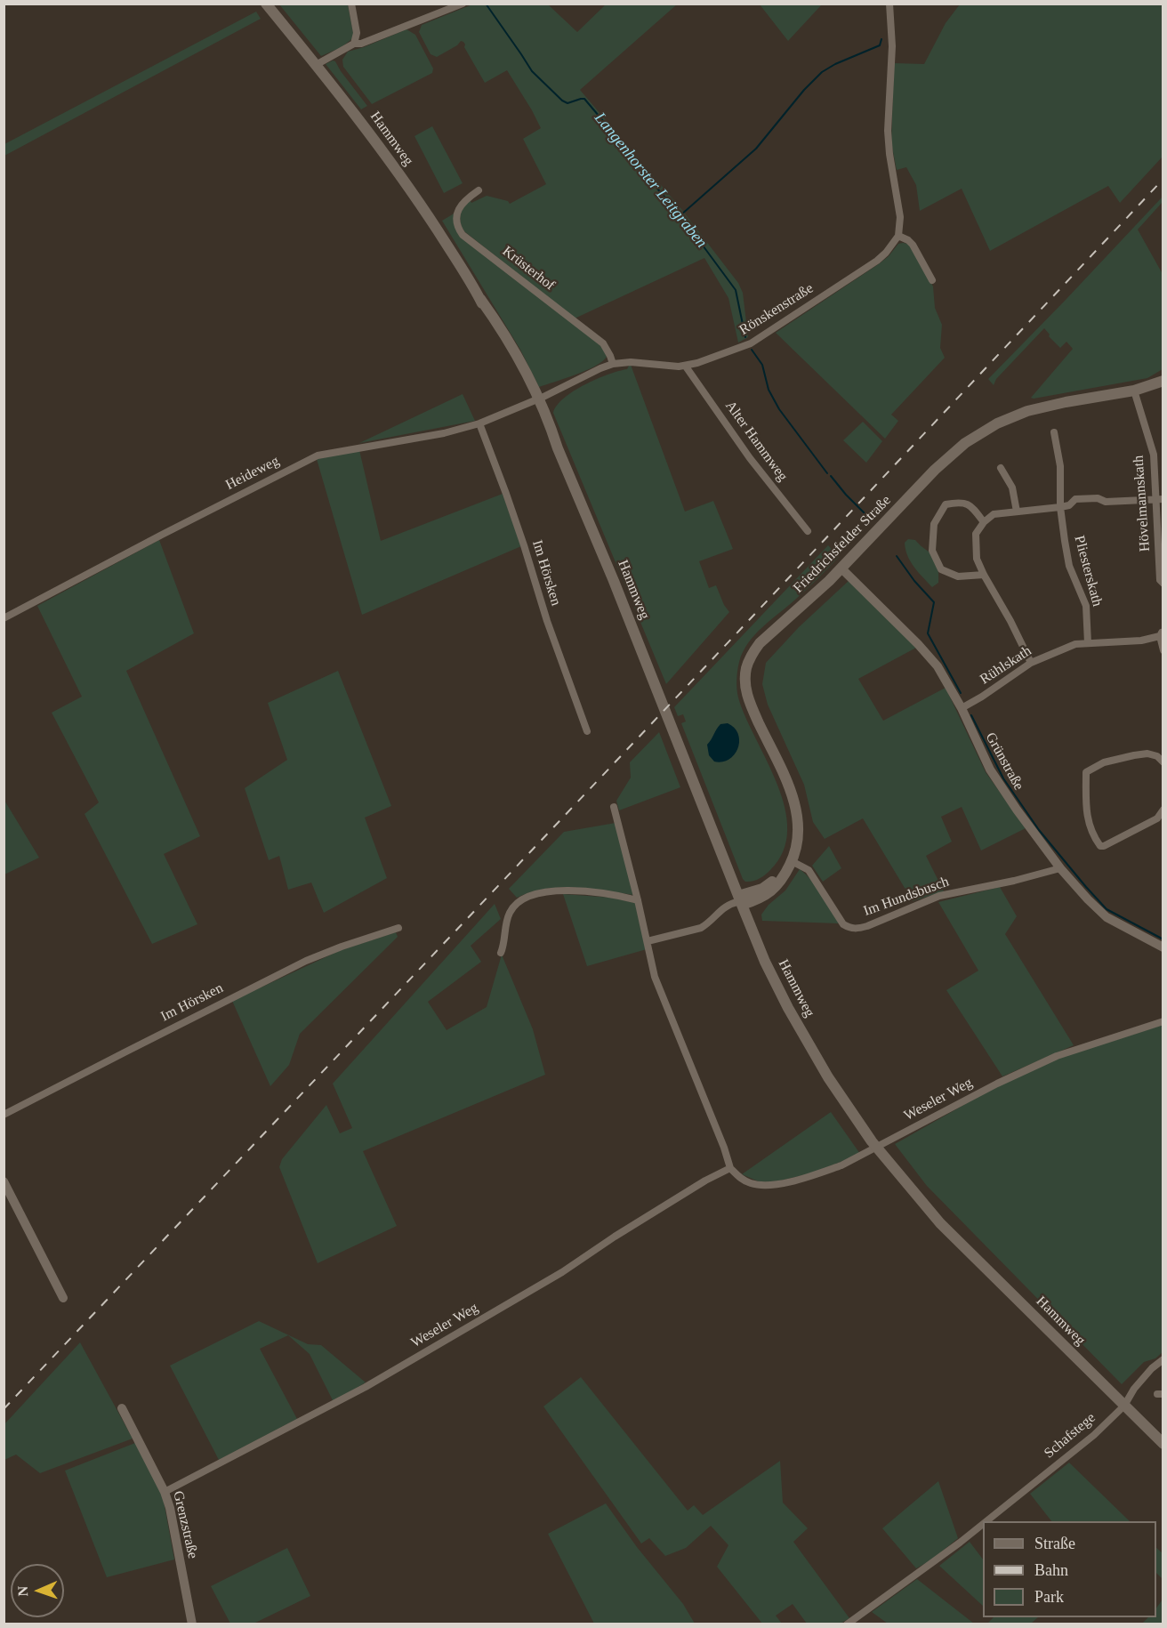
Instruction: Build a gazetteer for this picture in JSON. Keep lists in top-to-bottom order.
{
  "streets": {
    "main road": ["Hammweg", "Friedrichsfelder Straße"],
    "street": [
      "Krüsterhof",
      "Rönskenstraße",
      "Alter Hammweg",
      "Heideweg",
      "Hövelmannskath",
      "Pliesterskath",
      "Im Hörsken",
      "Rühlskath",
      "Grünstraße",
      "Im Hundsbusch",
      "Weseler Weg",
      "Schafstege",
      "Grenzstraße"
    ]
  },
  "crossings": [
    ["Hammweg", "Rönskenstraße"],
    ["Hammweg", "Heideweg"],
    ["Hammweg", "Schafstege"],
    ["Krüsterhof", "Rönskenstraße"],
    ["Rönskenstraße", "Alter Hammweg"],
    ["Rönskenstraße", "Heideweg"],
    ["Heideweg", "Im Hörsken"],
    ["Hövelmannskath", "Friedrichsfelder Straße"],
    ["Friedrichsfelder Straße", "Grünstraße"],
    ["Friedrichsfelder Straße", "Im Hundsbusch"],
    ["Pliesterskath", "Rühlskath"],
    ["Rühlskath", "Grünstraße"],
    ["Grünstraße", "Im Hundsbusch"],
    ["Weseler Weg", "Grenzstraße"]
  ],
  "water": ["Langenhorster Leitgraben"],
  "legend": ["Straße", "Bahn", "Park"],
  "north": "left"
}
